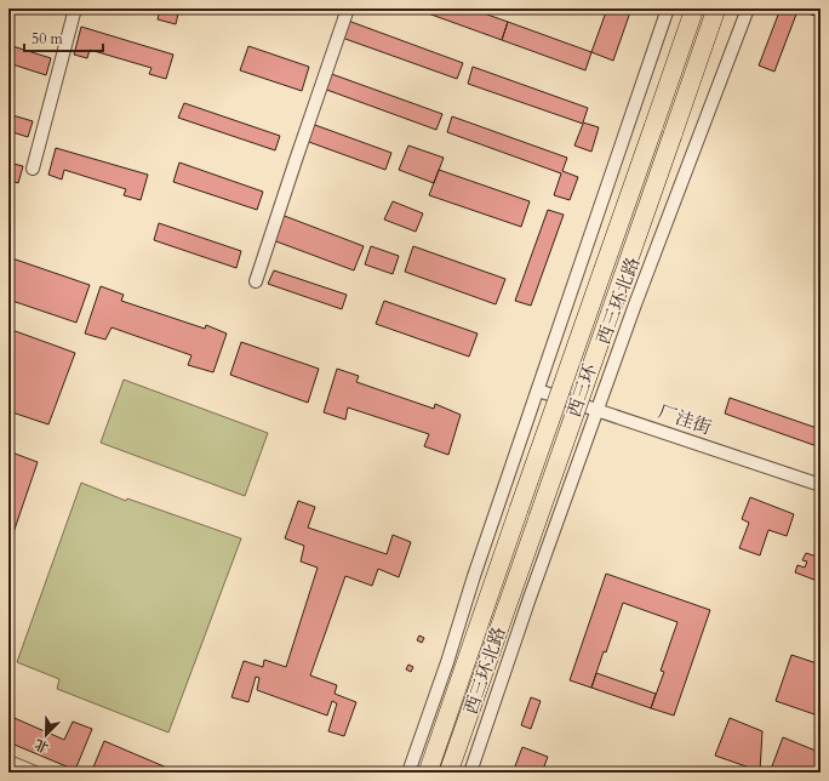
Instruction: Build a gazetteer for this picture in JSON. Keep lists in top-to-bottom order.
{
  "streets": {
    "highway": ["西三环"],
    "street": ["西三环北路", "厂洼街"]
  },
  "crossings": [
    ["西三环北路", "厂洼街"]
  ],
  "scale_bar": "50 m",
  "north": "bottom left"
}
